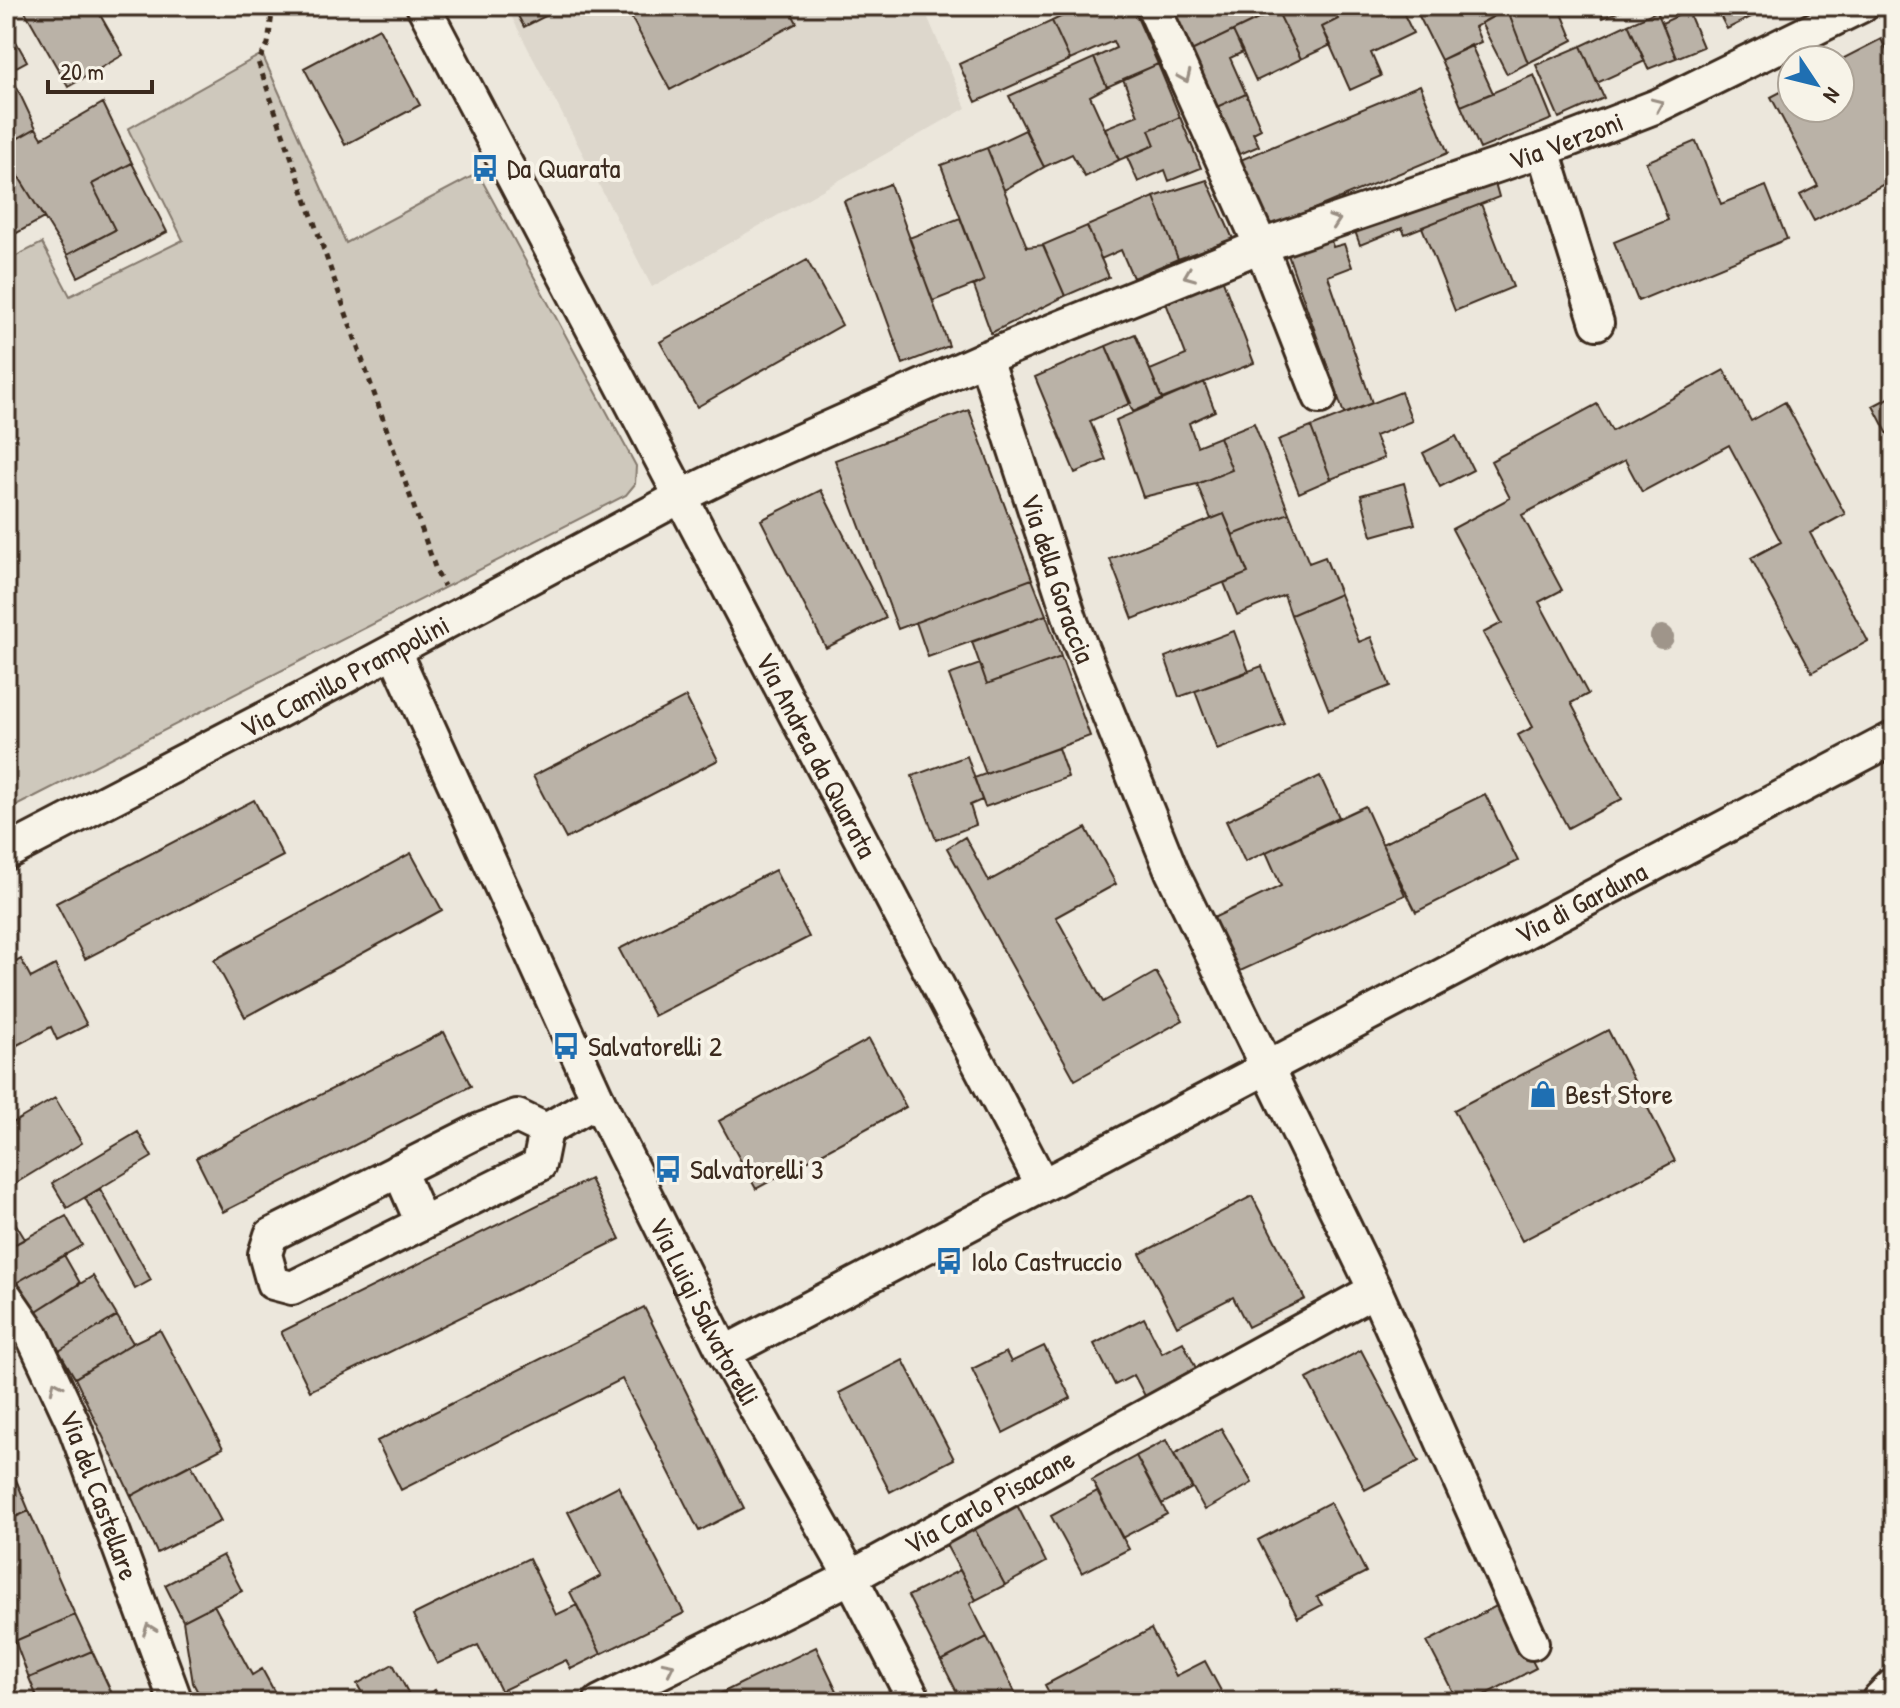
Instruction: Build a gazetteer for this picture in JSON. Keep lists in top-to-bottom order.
{
  "streets": {
    "street": [
      "Via Verzoni",
      "Via della Goraccia",
      "Via Camillo Prampolini",
      "Via Andrea da Quarata",
      "Via di Garduna",
      "Via Luigi Salvatorelli",
      "Via del Castellare",
      "Via Carlo Pisacane"
    ]
  },
  "crossings": [
    ["Via della Goraccia", "Via Camillo Prampolini"],
    ["Via della Goraccia", "Via di Garduna"],
    ["Via della Goraccia", "Via Carlo Pisacane"],
    ["Via Camillo Prampolini", "Via Andrea da Quarata"],
    ["Via Camillo Prampolini", "Via Luigi Salvatorelli"],
    ["Via Andrea da Quarata", "Via di Garduna"],
    ["Via Luigi Salvatorelli", "Via Carlo Pisacane"]
  ],
  "one_way": ["Via Verzoni", "Via del Castellare"],
  "places": {
    "bus stop": [
      "Da Quarata",
      "Salvatorelli 2",
      "Salvatorelli 3",
      "Iolo Castruccio"
    ],
    "shop": ["Best Store"]
  },
  "scale_bar": "20 m",
  "north": "bottom right"
}
